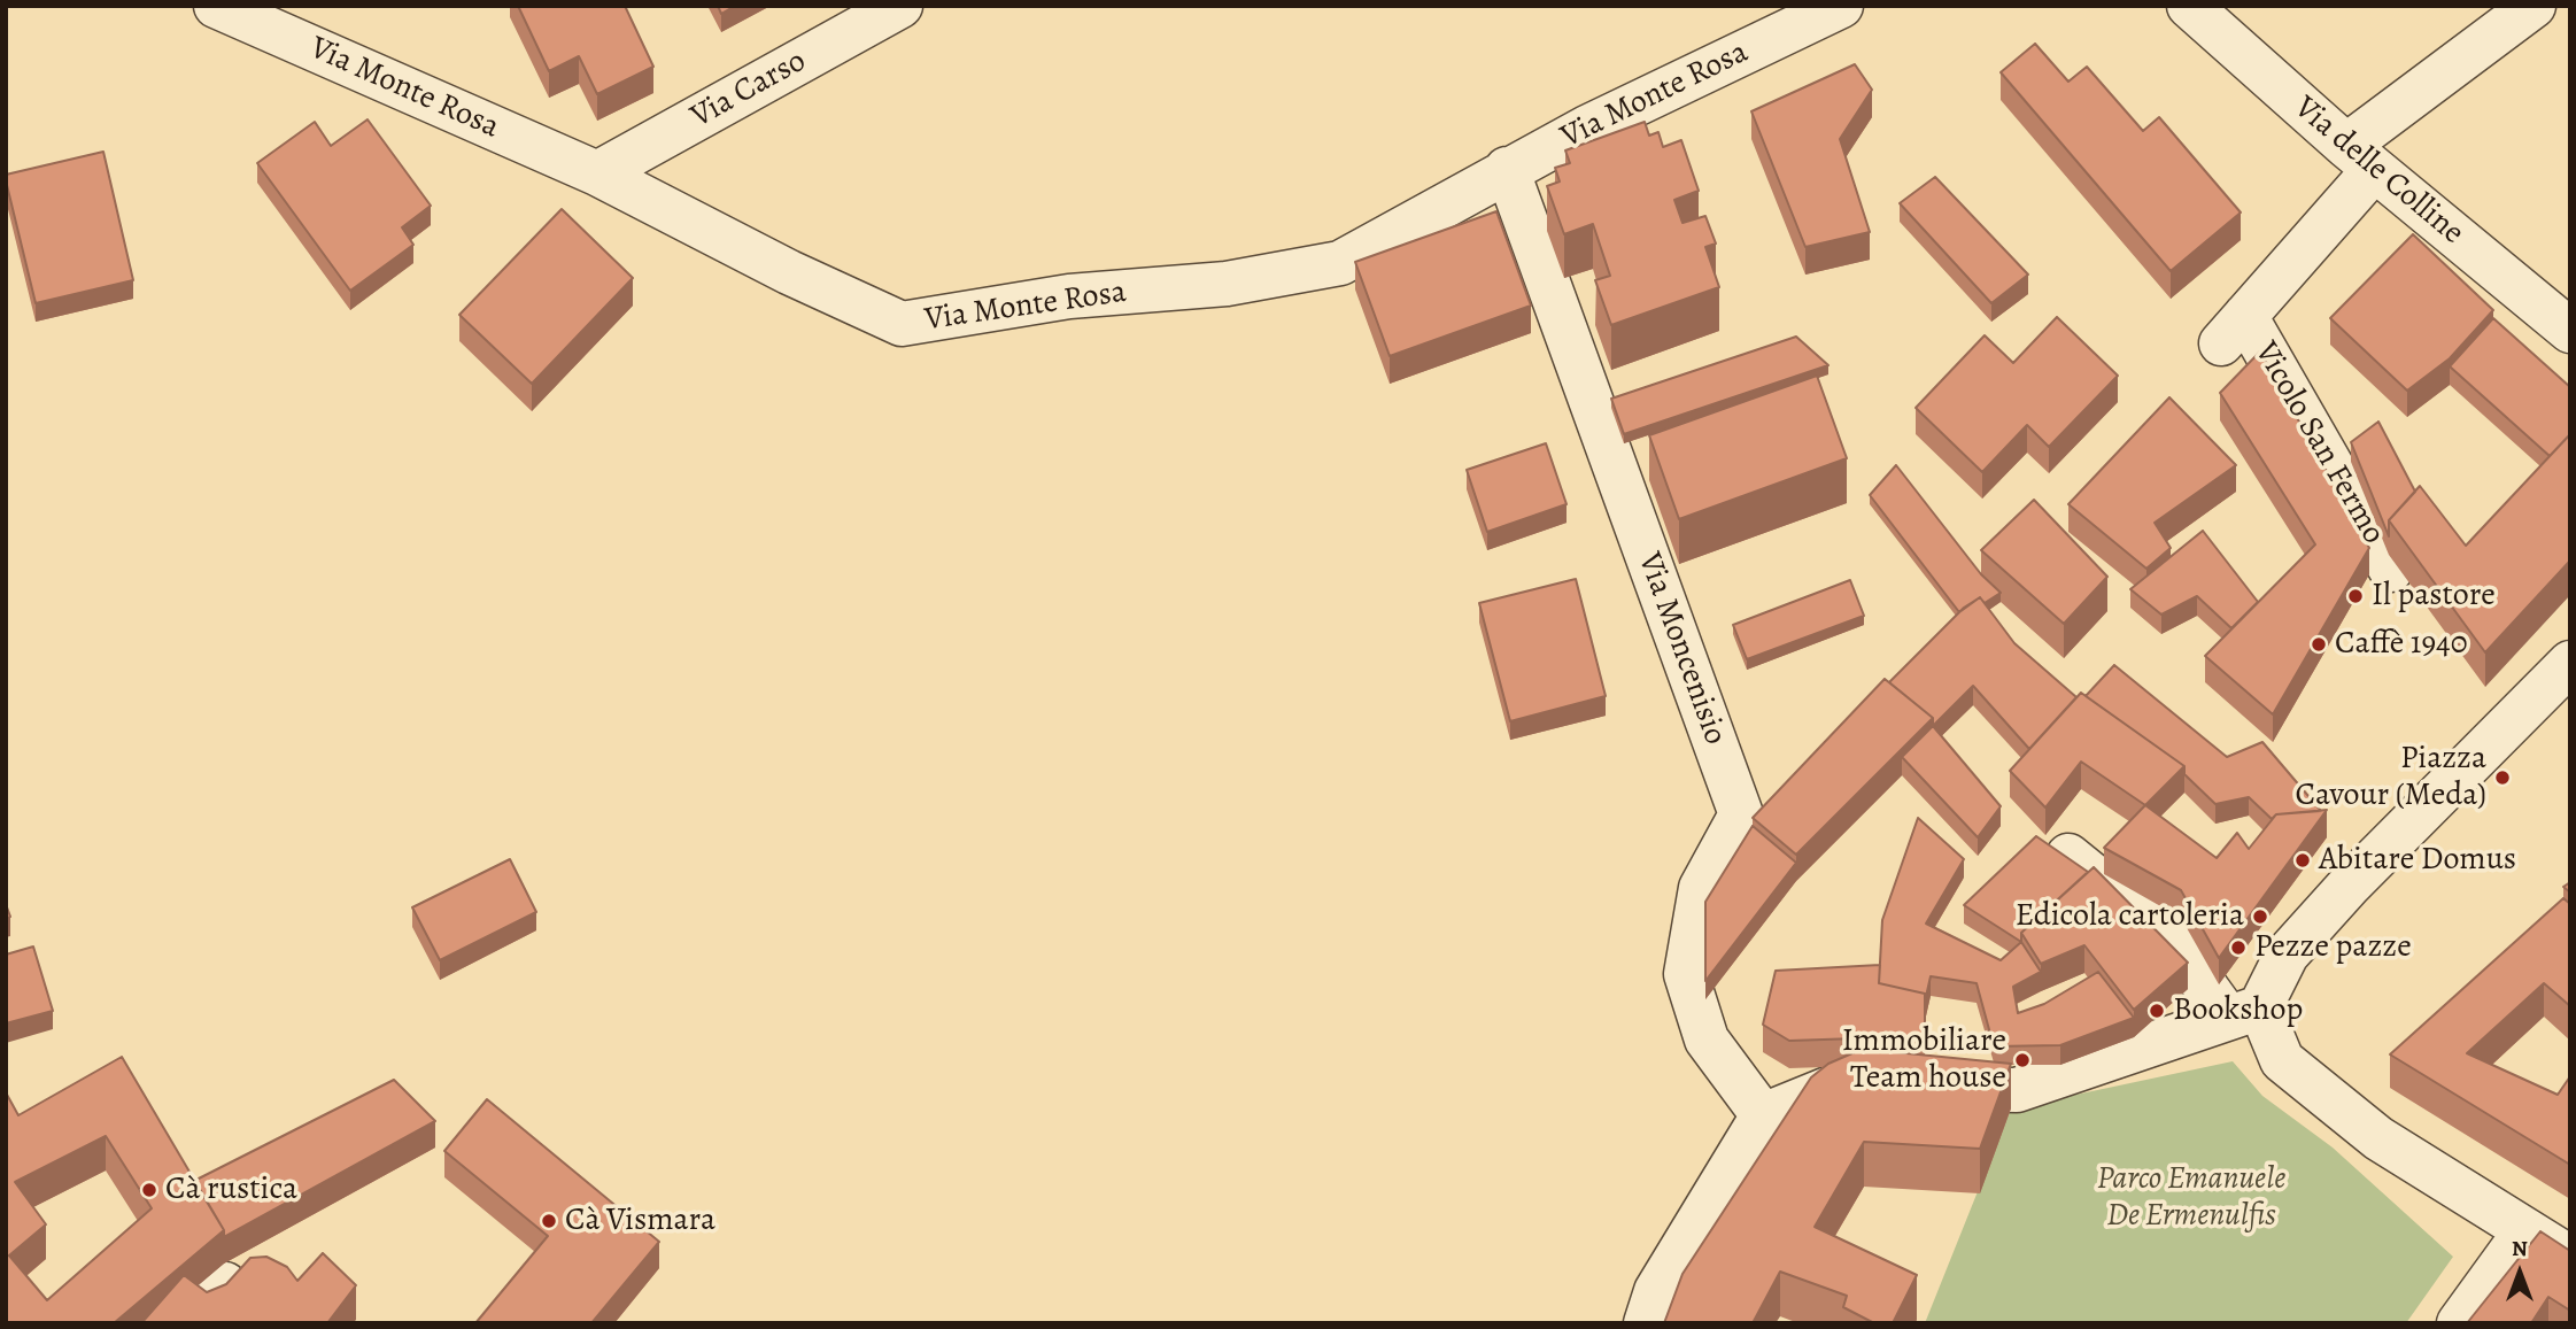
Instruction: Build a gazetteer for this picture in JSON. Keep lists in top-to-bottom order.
{
  "streets": {
    "street": [
      "Via Monte Rosa",
      "Via Carso",
      "Via delle Colline",
      "Vicolo San Fermo",
      "Via Moncenisio"
    ]
  },
  "crossings": [
    ["Via Monte Rosa", "Via Carso"],
    ["Via Monte Rosa", "Via Moncenisio"],
    ["Via delle Colline", "Vicolo San Fermo"]
  ],
  "parks": ["Parco Emanuele De Ermenulfis"],
  "places": [
    "Il pastore",
    "Caffè 1940",
    "Piazza Cavour (Meda)",
    "Abitare Domus",
    "Edicola cartoleria",
    "Pezze pazze",
    "Bookshop",
    "Immobiliare Team house",
    "Cà rustica",
    "Cà Vismara"
  ],
  "north": "top"
}
